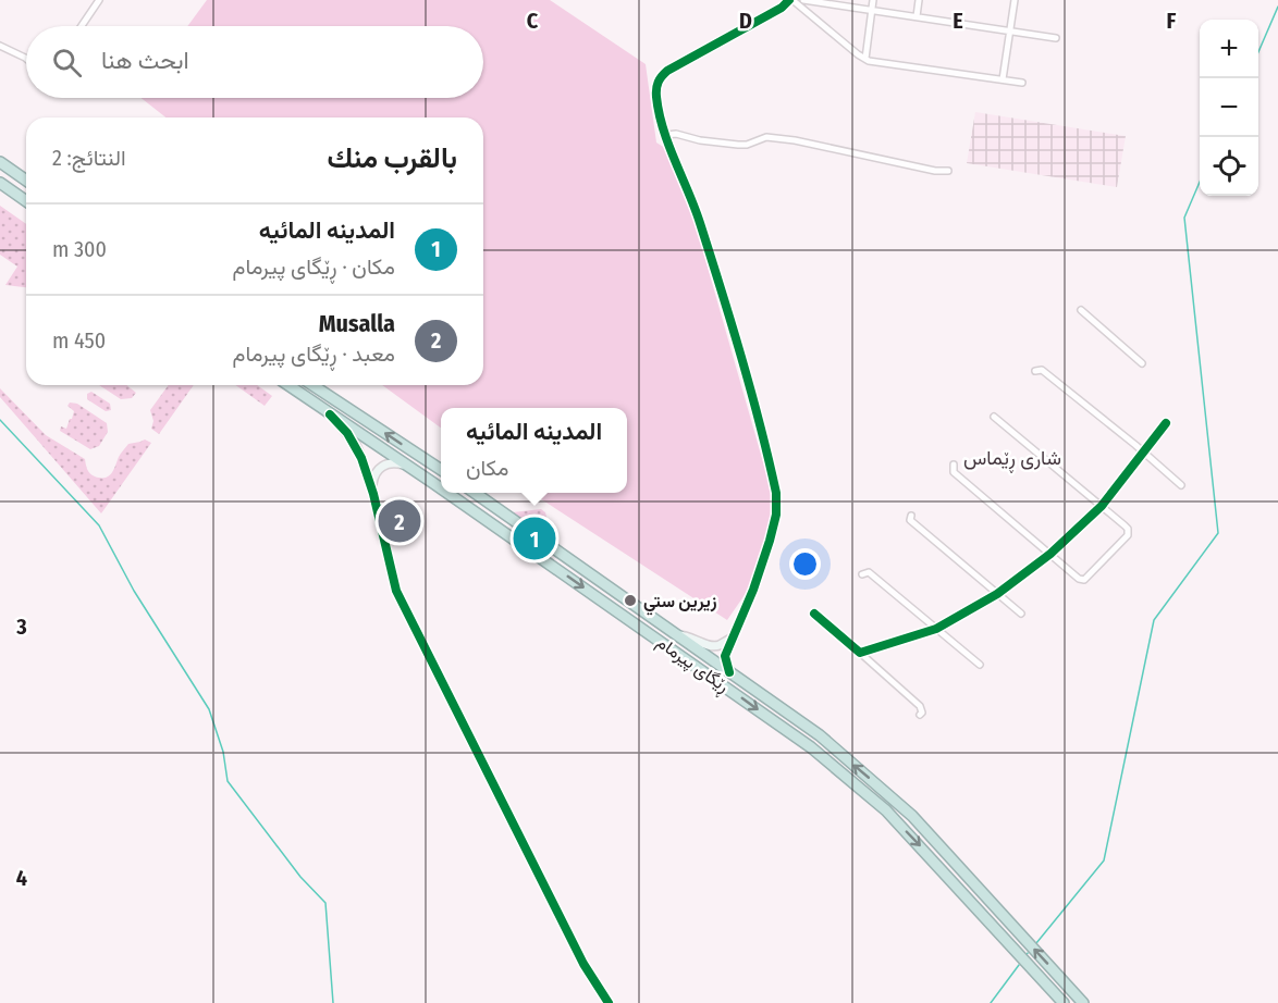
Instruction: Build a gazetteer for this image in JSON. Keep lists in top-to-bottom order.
{
  "streets": {
    "highway": ["ڕێگای پیرمام"]
  },
  "districts": ["شاری ڕێماس"],
  "places": ["زيرين ستي"],
  "page": {
    "map_buttons": ["+", "−"],
    "search": "ابحث هنا",
    "heading": ["بالقرب منك", "النتائج: 2"],
    "list": [
      {
        "mark": "1",
        "name": "المدينه المائيه",
        "note": "مكان · ڕێگای پیرمام",
        "value": "300 m"
      },
      {
        "mark": "2",
        "name": "Musalla",
        "note": "معبد · ڕێگای پیرمام",
        "value": "450 m"
      }
    ],
    "popup": ["المدينه المائيه", "مكان"],
    "pins": ["2", "1"]
  },
  "grid": {
    "columns": [
      "C",
      "D",
      "E",
      "F"
    ],
    "rows": ["3", "4"]
  }
}
